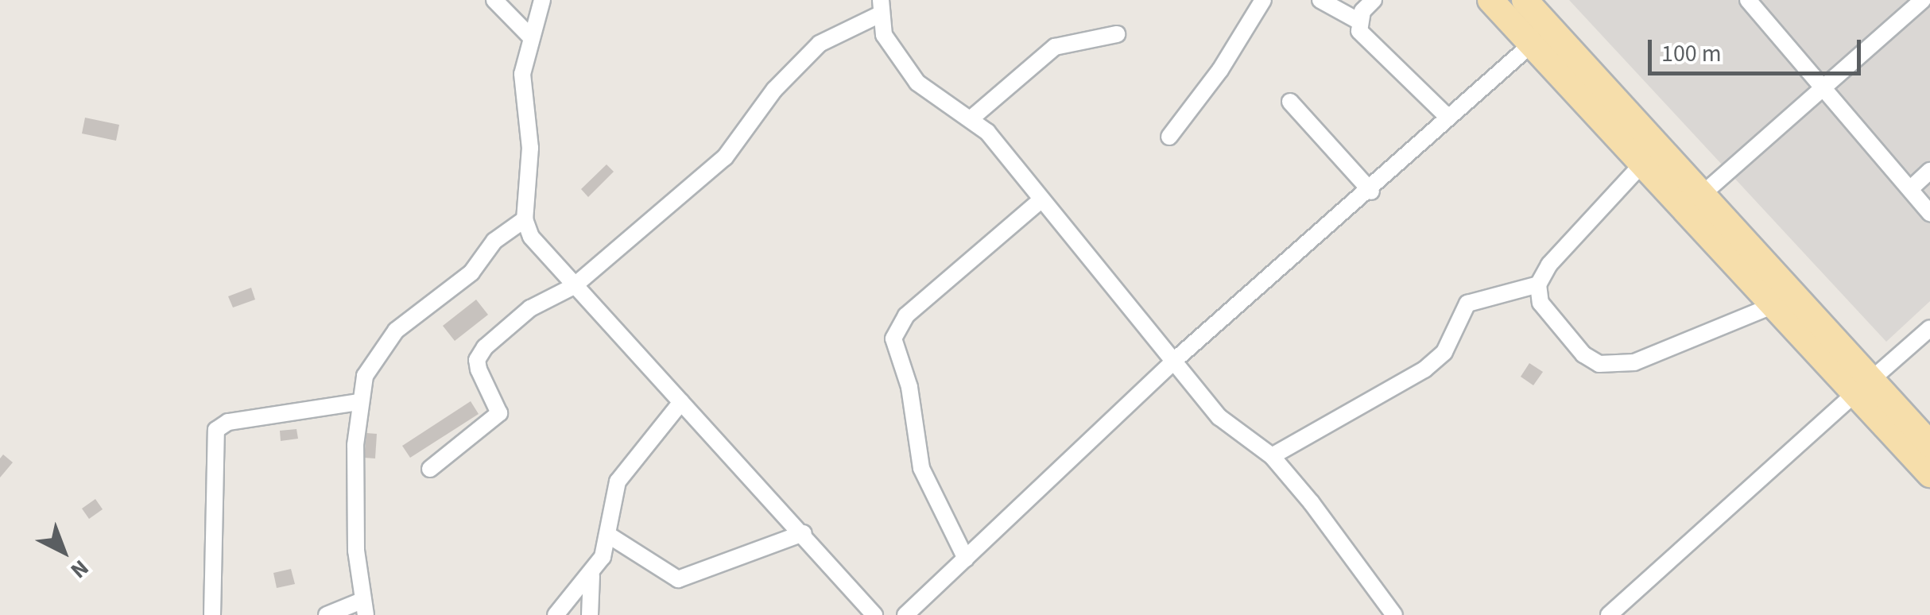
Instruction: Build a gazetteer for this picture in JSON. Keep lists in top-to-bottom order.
{
  "scale_bar": "100 m",
  "north": "bottom right"
}
